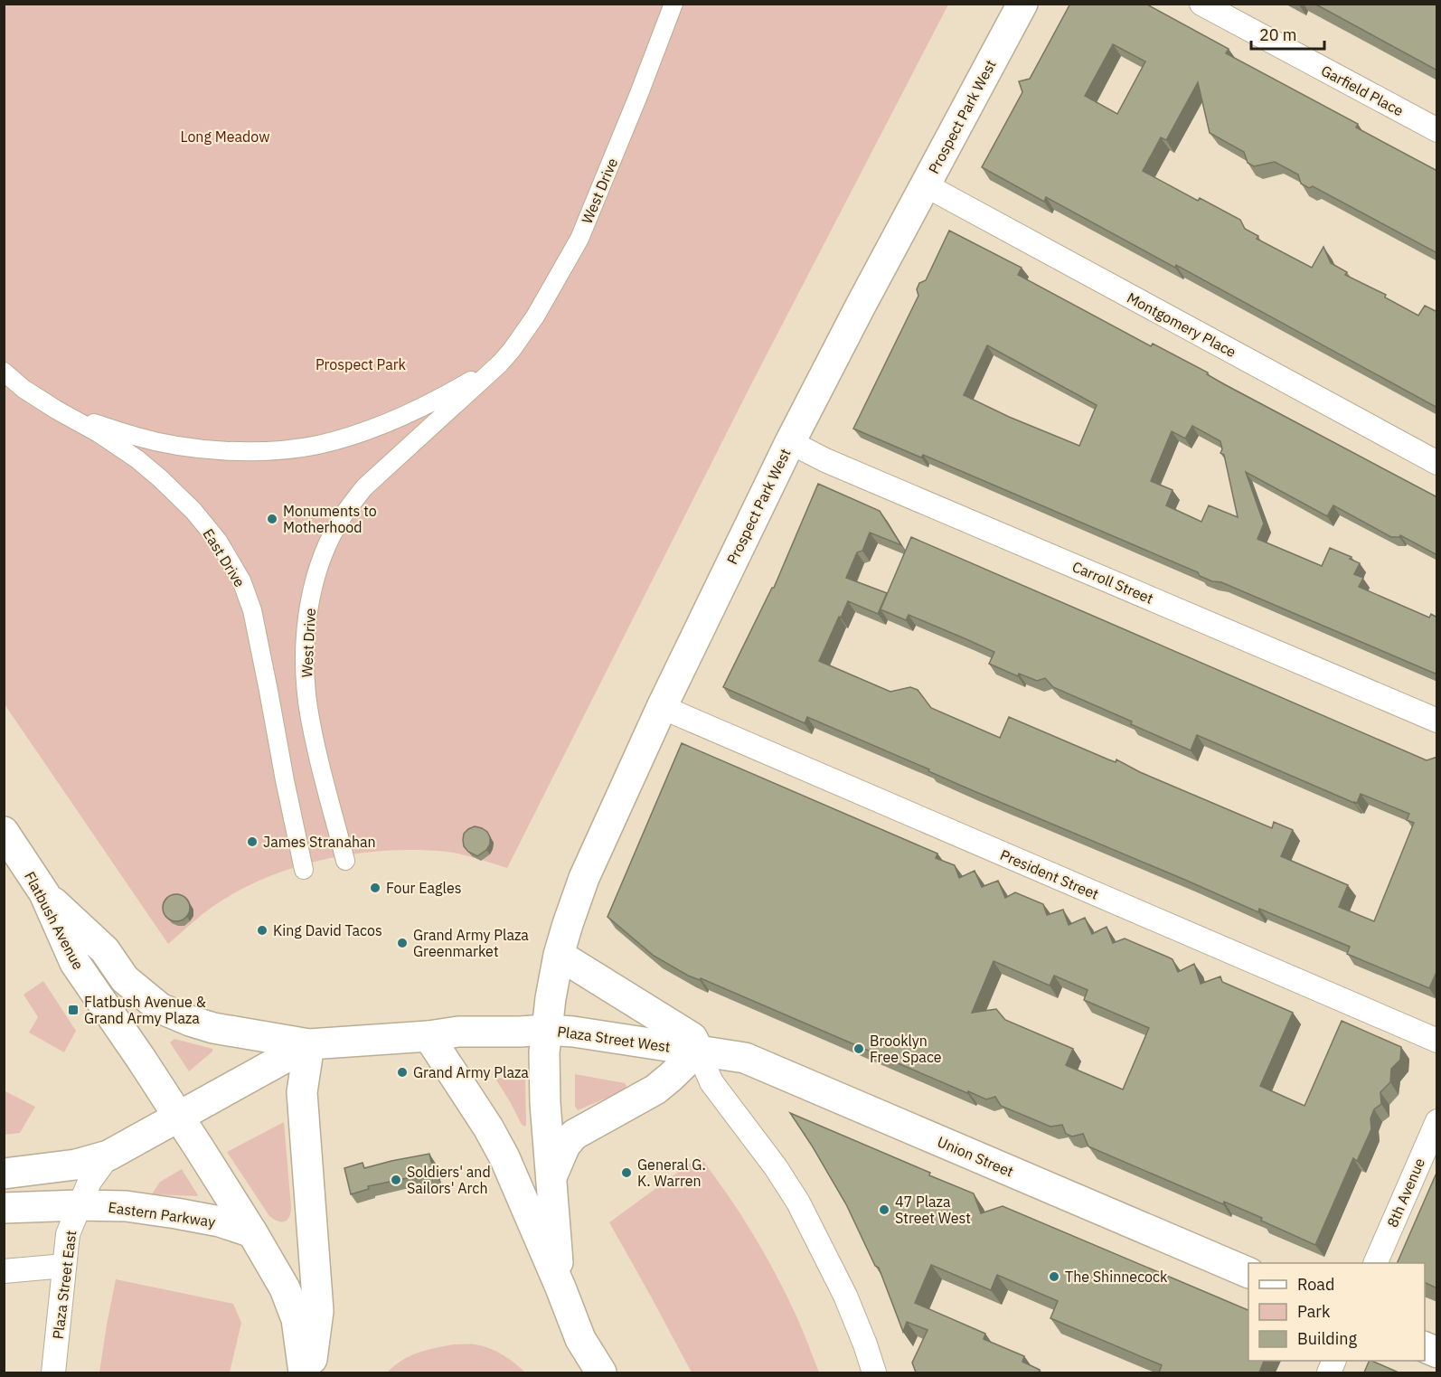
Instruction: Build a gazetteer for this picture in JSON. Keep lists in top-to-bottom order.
{
  "streets": {
    "main road": [
      "Prospect Park West",
      "Flatbush Avenue",
      "Plaza Street West",
      "Union Street",
      "Eastern Parkway",
      "Plaza Street East"
    ],
    "street": [
      "Garfield Place",
      "West Drive",
      "Montgomery Place",
      "East Drive",
      "Carroll Street",
      "President Street",
      "8th Avenue"
    ]
  },
  "crossings": [
    ["Prospect Park West", "Montgomery Place"],
    ["Prospect Park West", "Carroll Street"],
    ["Prospect Park West", "President Street"],
    ["Prospect Park West", "Plaza Street West"],
    ["West Drive", "East Drive"],
    ["Flatbush Avenue", "Plaza Street West"],
    ["Flatbush Avenue", "Plaza Street East"],
    ["Plaza Street West", "Union Street"],
    ["Plaza Street West", "Plaza Street East"],
    ["Eastern Parkway", "Plaza Street East"]
  ],
  "parks": ["Long Meadow", "Prospect Park"],
  "places": {
    "other": [
      "Monuments to Motherhood",
      "James Stranahan",
      "Four Eagles",
      "King David Tacos",
      "Grand Army Plaza Greenmarket",
      "Brooklyn Free Space",
      "Grand Army Plaza",
      "General G. K. Warren",
      "Soldiers' and Sailors' Arch",
      "47 Plaza Street West",
      "The Shinnecock"
    ],
    "transit": ["Flatbush Avenue & Grand Army Plaza"]
  },
  "legend": ["Road", "Park", "Building"],
  "scale_bar": "20 m"
}
